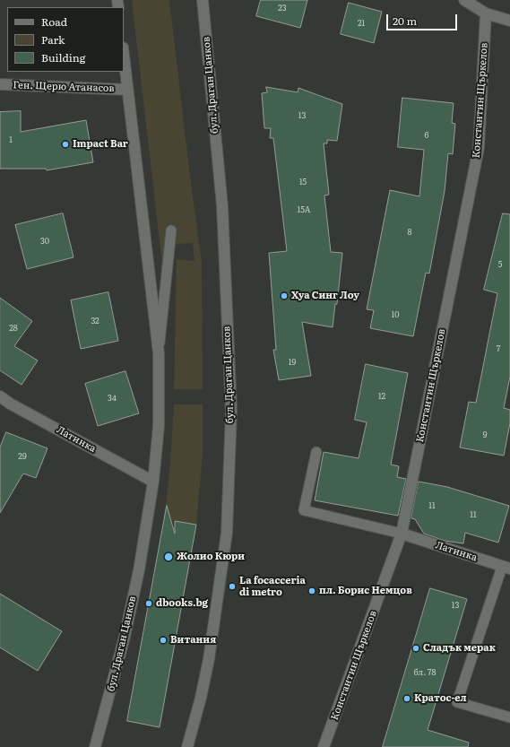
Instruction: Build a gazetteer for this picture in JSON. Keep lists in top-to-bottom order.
{
  "streets": {
    "street": [
      "бул. Драган Цанков",
      "Ген. Щерю Атанасов",
      "Константин Щъркелов",
      "Латинка"
    ]
  },
  "crossings": [
    ["бул. Драган Цанков", "Ген. Щерю Атанасов"],
    ["бул. Драган Цанков", "Латинка"],
    ["Константин Щъркелов", "Латинка"]
  ],
  "places": [
    "Impact Bar",
    "Хуа Синг Лоу",
    "Жолио Кюри",
    "La focacceria di metro",
    "пл. Борис Немцов",
    "dbooks.bg",
    "Витания",
    "Сладък мерак",
    "Кратос-ел"
  ],
  "house_numbers": [
    "23",
    "21",
    "13",
    "6",
    "1",
    "15",
    "15А",
    "8",
    "30",
    "5",
    "10",
    "32",
    "28",
    "7",
    "19",
    "12",
    "34",
    "9",
    "29",
    "11",
    "11",
    "13",
    "бл. 78"
  ],
  "legend": ["Road", "Park", "Building"],
  "scale_bar": "20 m"
}
